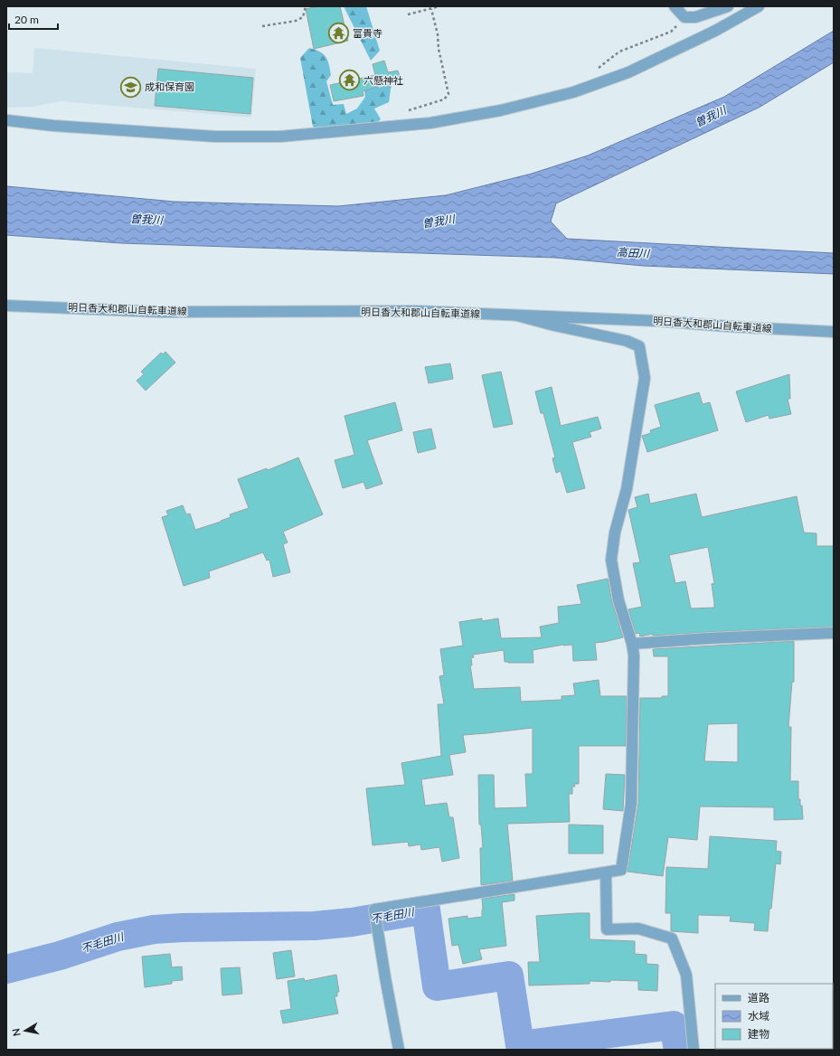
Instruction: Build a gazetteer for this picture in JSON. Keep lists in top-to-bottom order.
{
  "streets": {
    "street": ["明日香大和郡山自転車道線"]
  },
  "water": ["曽我川", "高田川", "不毛田川"],
  "places": {
    "temple": ["富貴寺", "六懸神社"],
    "school or university": ["成和保育園"]
  },
  "legend": ["道路", "水域", "建物"],
  "scale_bar": "20 m",
  "north": "left"
}
